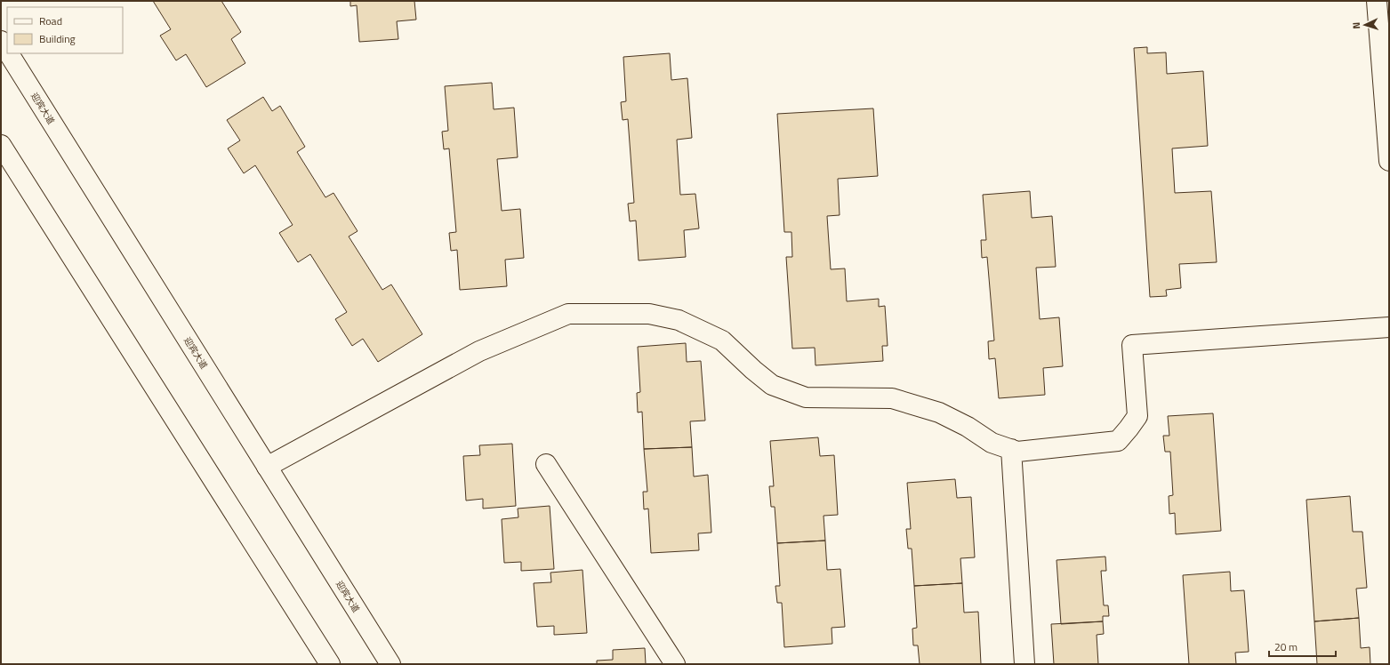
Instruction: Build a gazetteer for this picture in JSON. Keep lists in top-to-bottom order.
{
  "streets": {
    "main road": ["迎宾大道"]
  },
  "legend": ["Road", "Building"],
  "scale_bar": "20 m",
  "north": "left"
}
